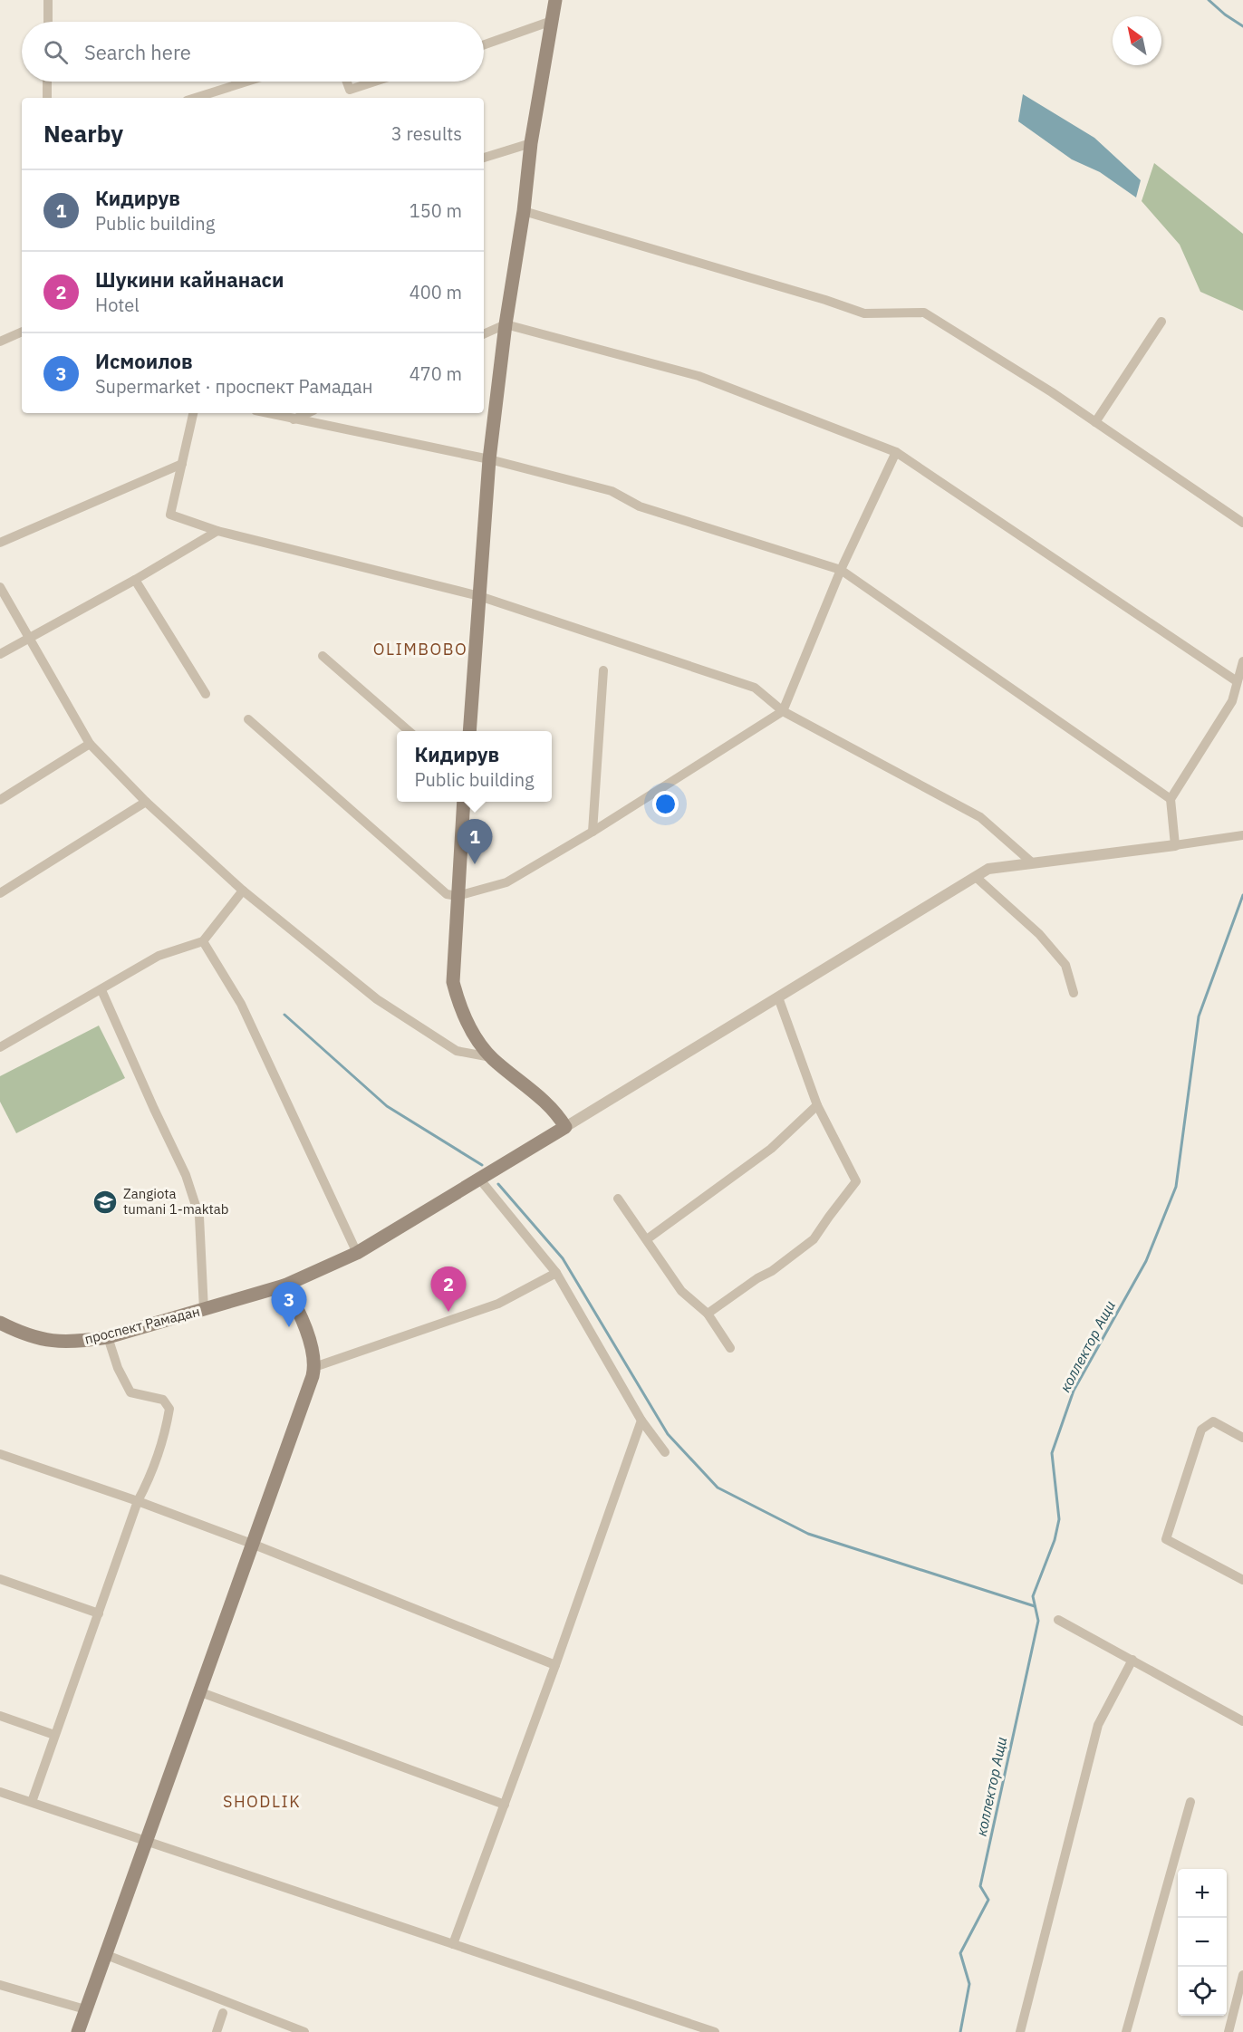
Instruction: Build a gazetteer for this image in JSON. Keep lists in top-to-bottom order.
{
  "streets": {
    "main road": ["проспект Рамадан"]
  },
  "districts": ["OLIMBOBO", "SHODLIK"],
  "water": ["коллектор Ащи"],
  "places": {
    "school or university": ["Zangiota tumani 1-maktab"]
  },
  "north": "top left",
  "page": {
    "search": "Search here",
    "heading": ["Nearby", "3 results"],
    "list": [
      {
        "mark": "1",
        "name": "Кидирув",
        "note": "Public building",
        "value": "150 m"
      },
      {
        "mark": "2",
        "name": "Шукини кайнанаси",
        "note": "Hotel",
        "value": "400 m"
      },
      {
        "mark": "3",
        "name": "Исмоилов",
        "note": "Supermarket · проспект Рамадан",
        "value": "470 m"
      }
    ],
    "popup": ["Кидирув", "Public building"],
    "pins": ["1", "2", "3"],
    "map_buttons": ["+", "−"]
  }
}
